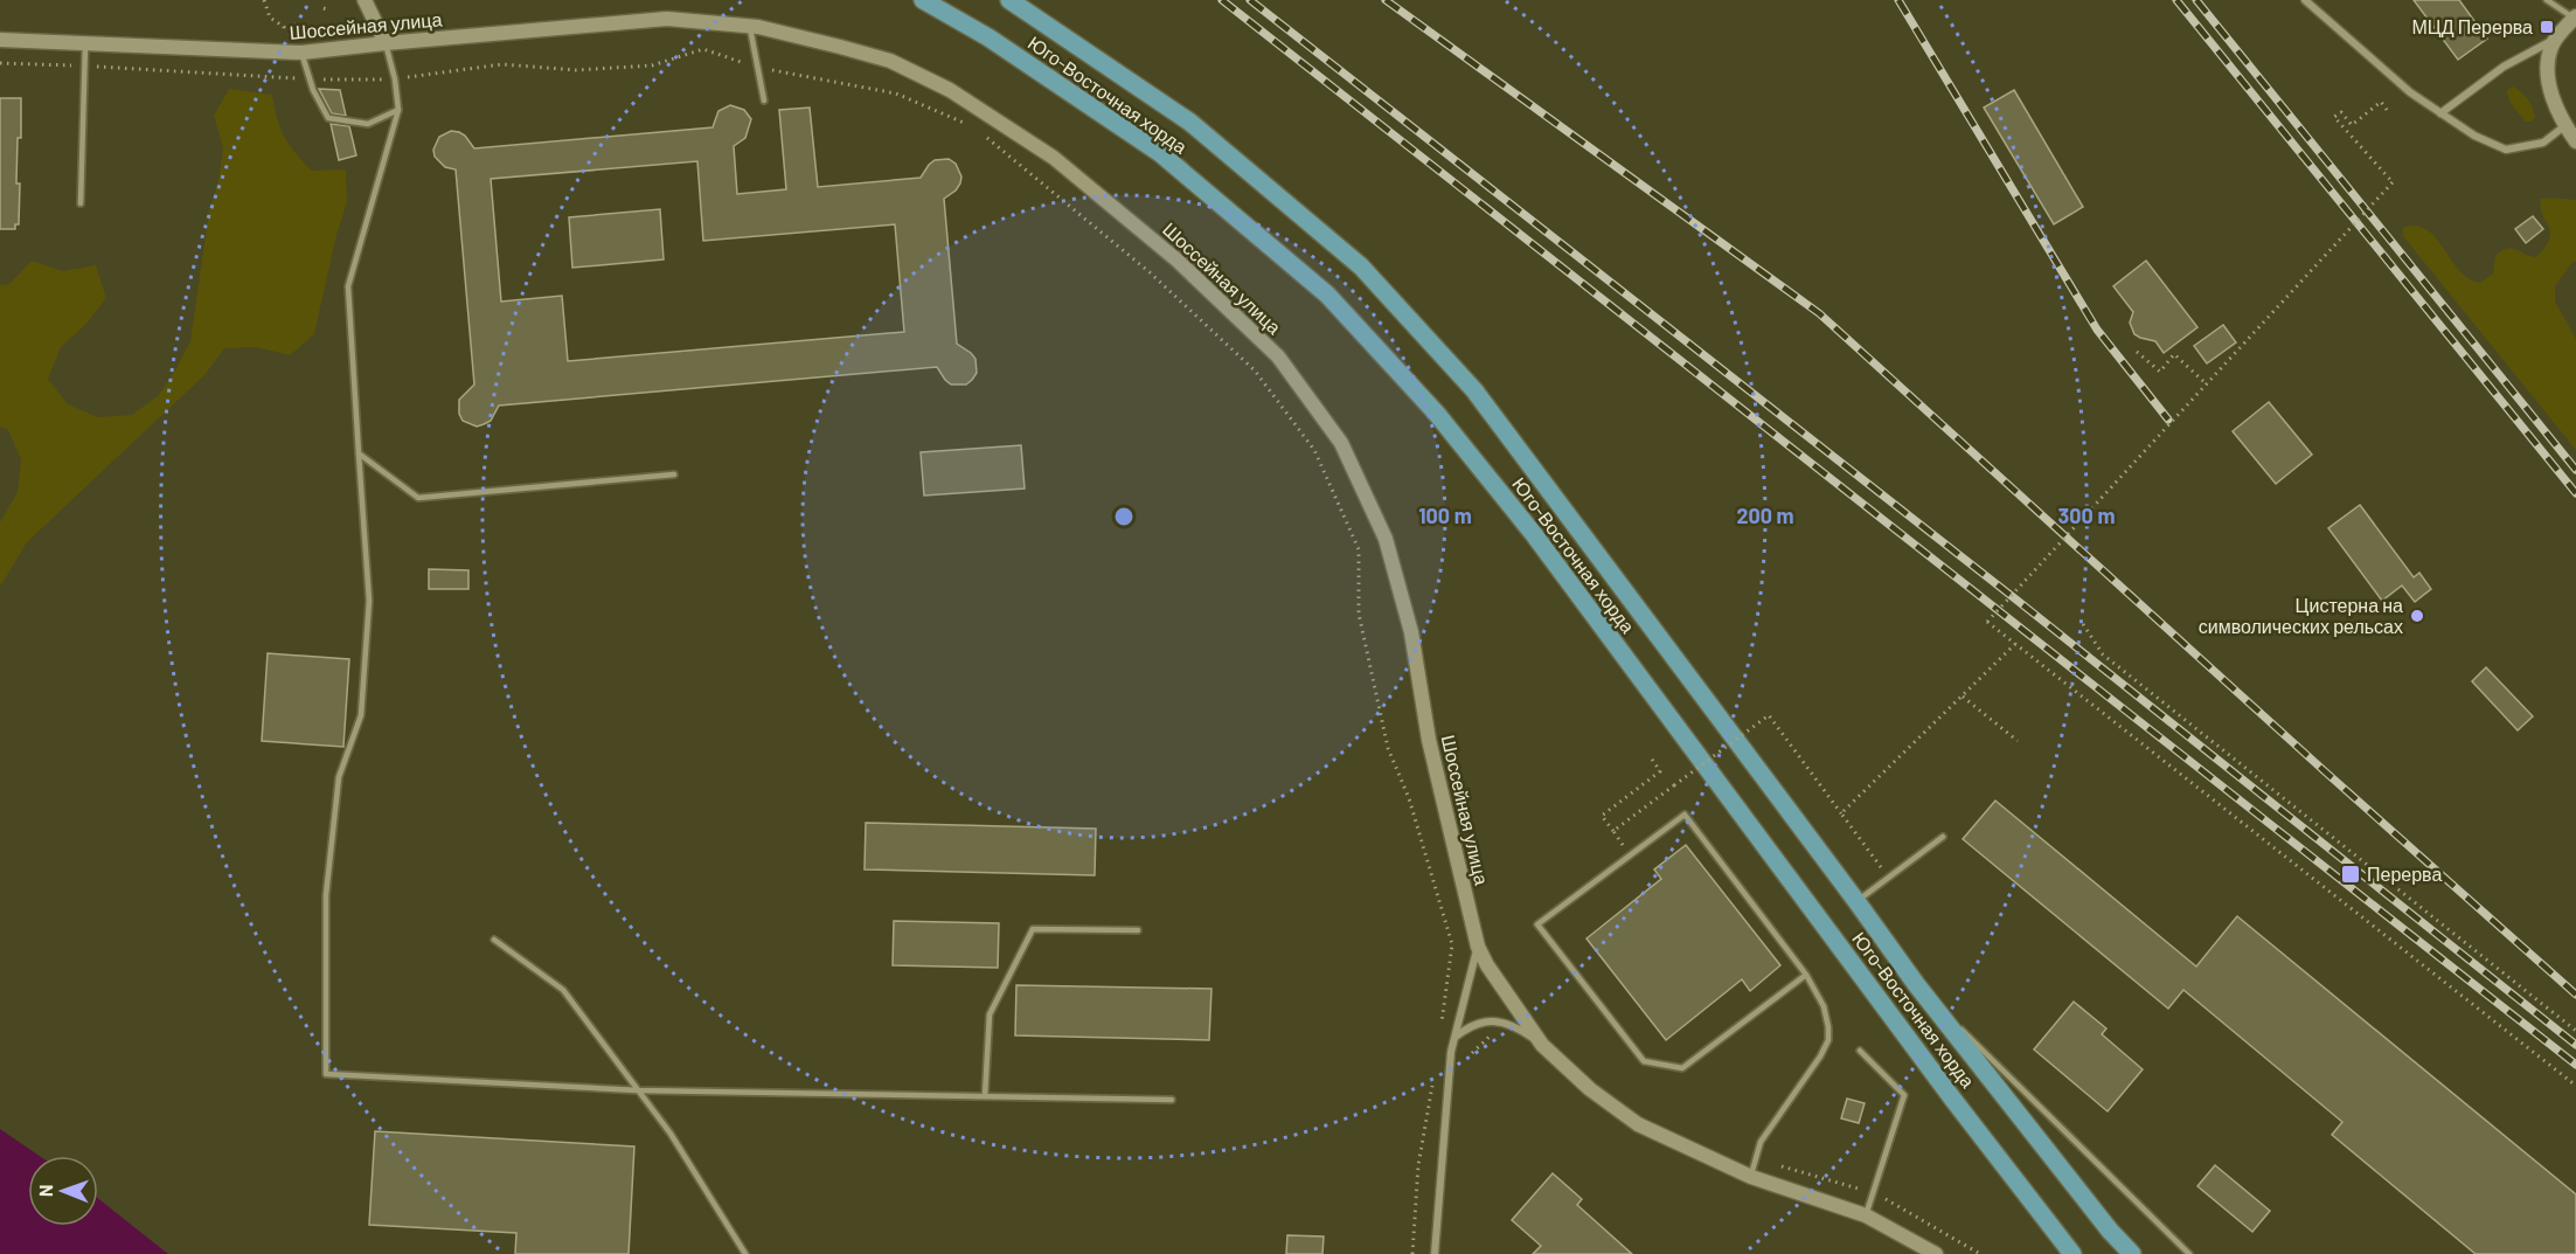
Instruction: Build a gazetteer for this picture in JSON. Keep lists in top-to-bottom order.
{
  "streets": {
    "main road": ["Шоссейная улица", "Юго-Восточная хорда"]
  },
  "places": {
    "transit": ["МЦД Перерва", "Перерва"],
    "other": ["Цистерна на символических рельсах"]
  },
  "north": "left",
  "rings": ["100 m", "200 m", "300 m"]
}
